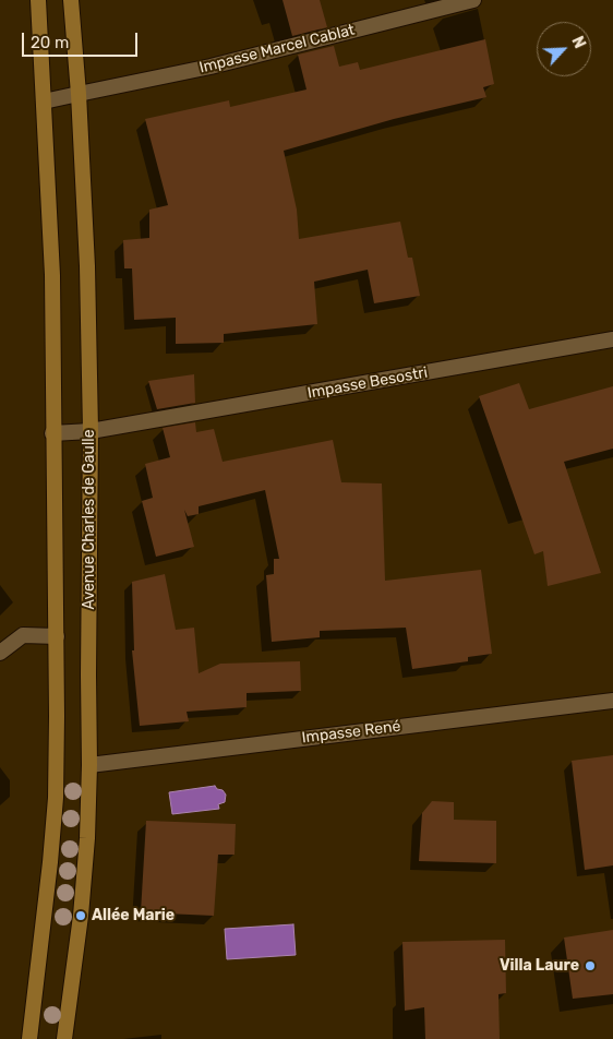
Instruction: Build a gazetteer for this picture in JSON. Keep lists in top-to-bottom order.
{
  "streets": {
    "main road": ["Avenue Charles de Gaulle"],
    "street": ["Impasse Marcel Cablat", "Impasse Besostri", "Impasse René"]
  },
  "crossings": [
    ["Impasse Marcel Cablat", "Avenue Charles de Gaulle"],
    ["Impasse Besostri", "Avenue Charles de Gaulle"],
    ["Avenue Charles de Gaulle", "Impasse René"]
  ],
  "places": ["Allée Marie", "Villa Laure"],
  "scale_bar": "20 m",
  "north": "top right"
}
